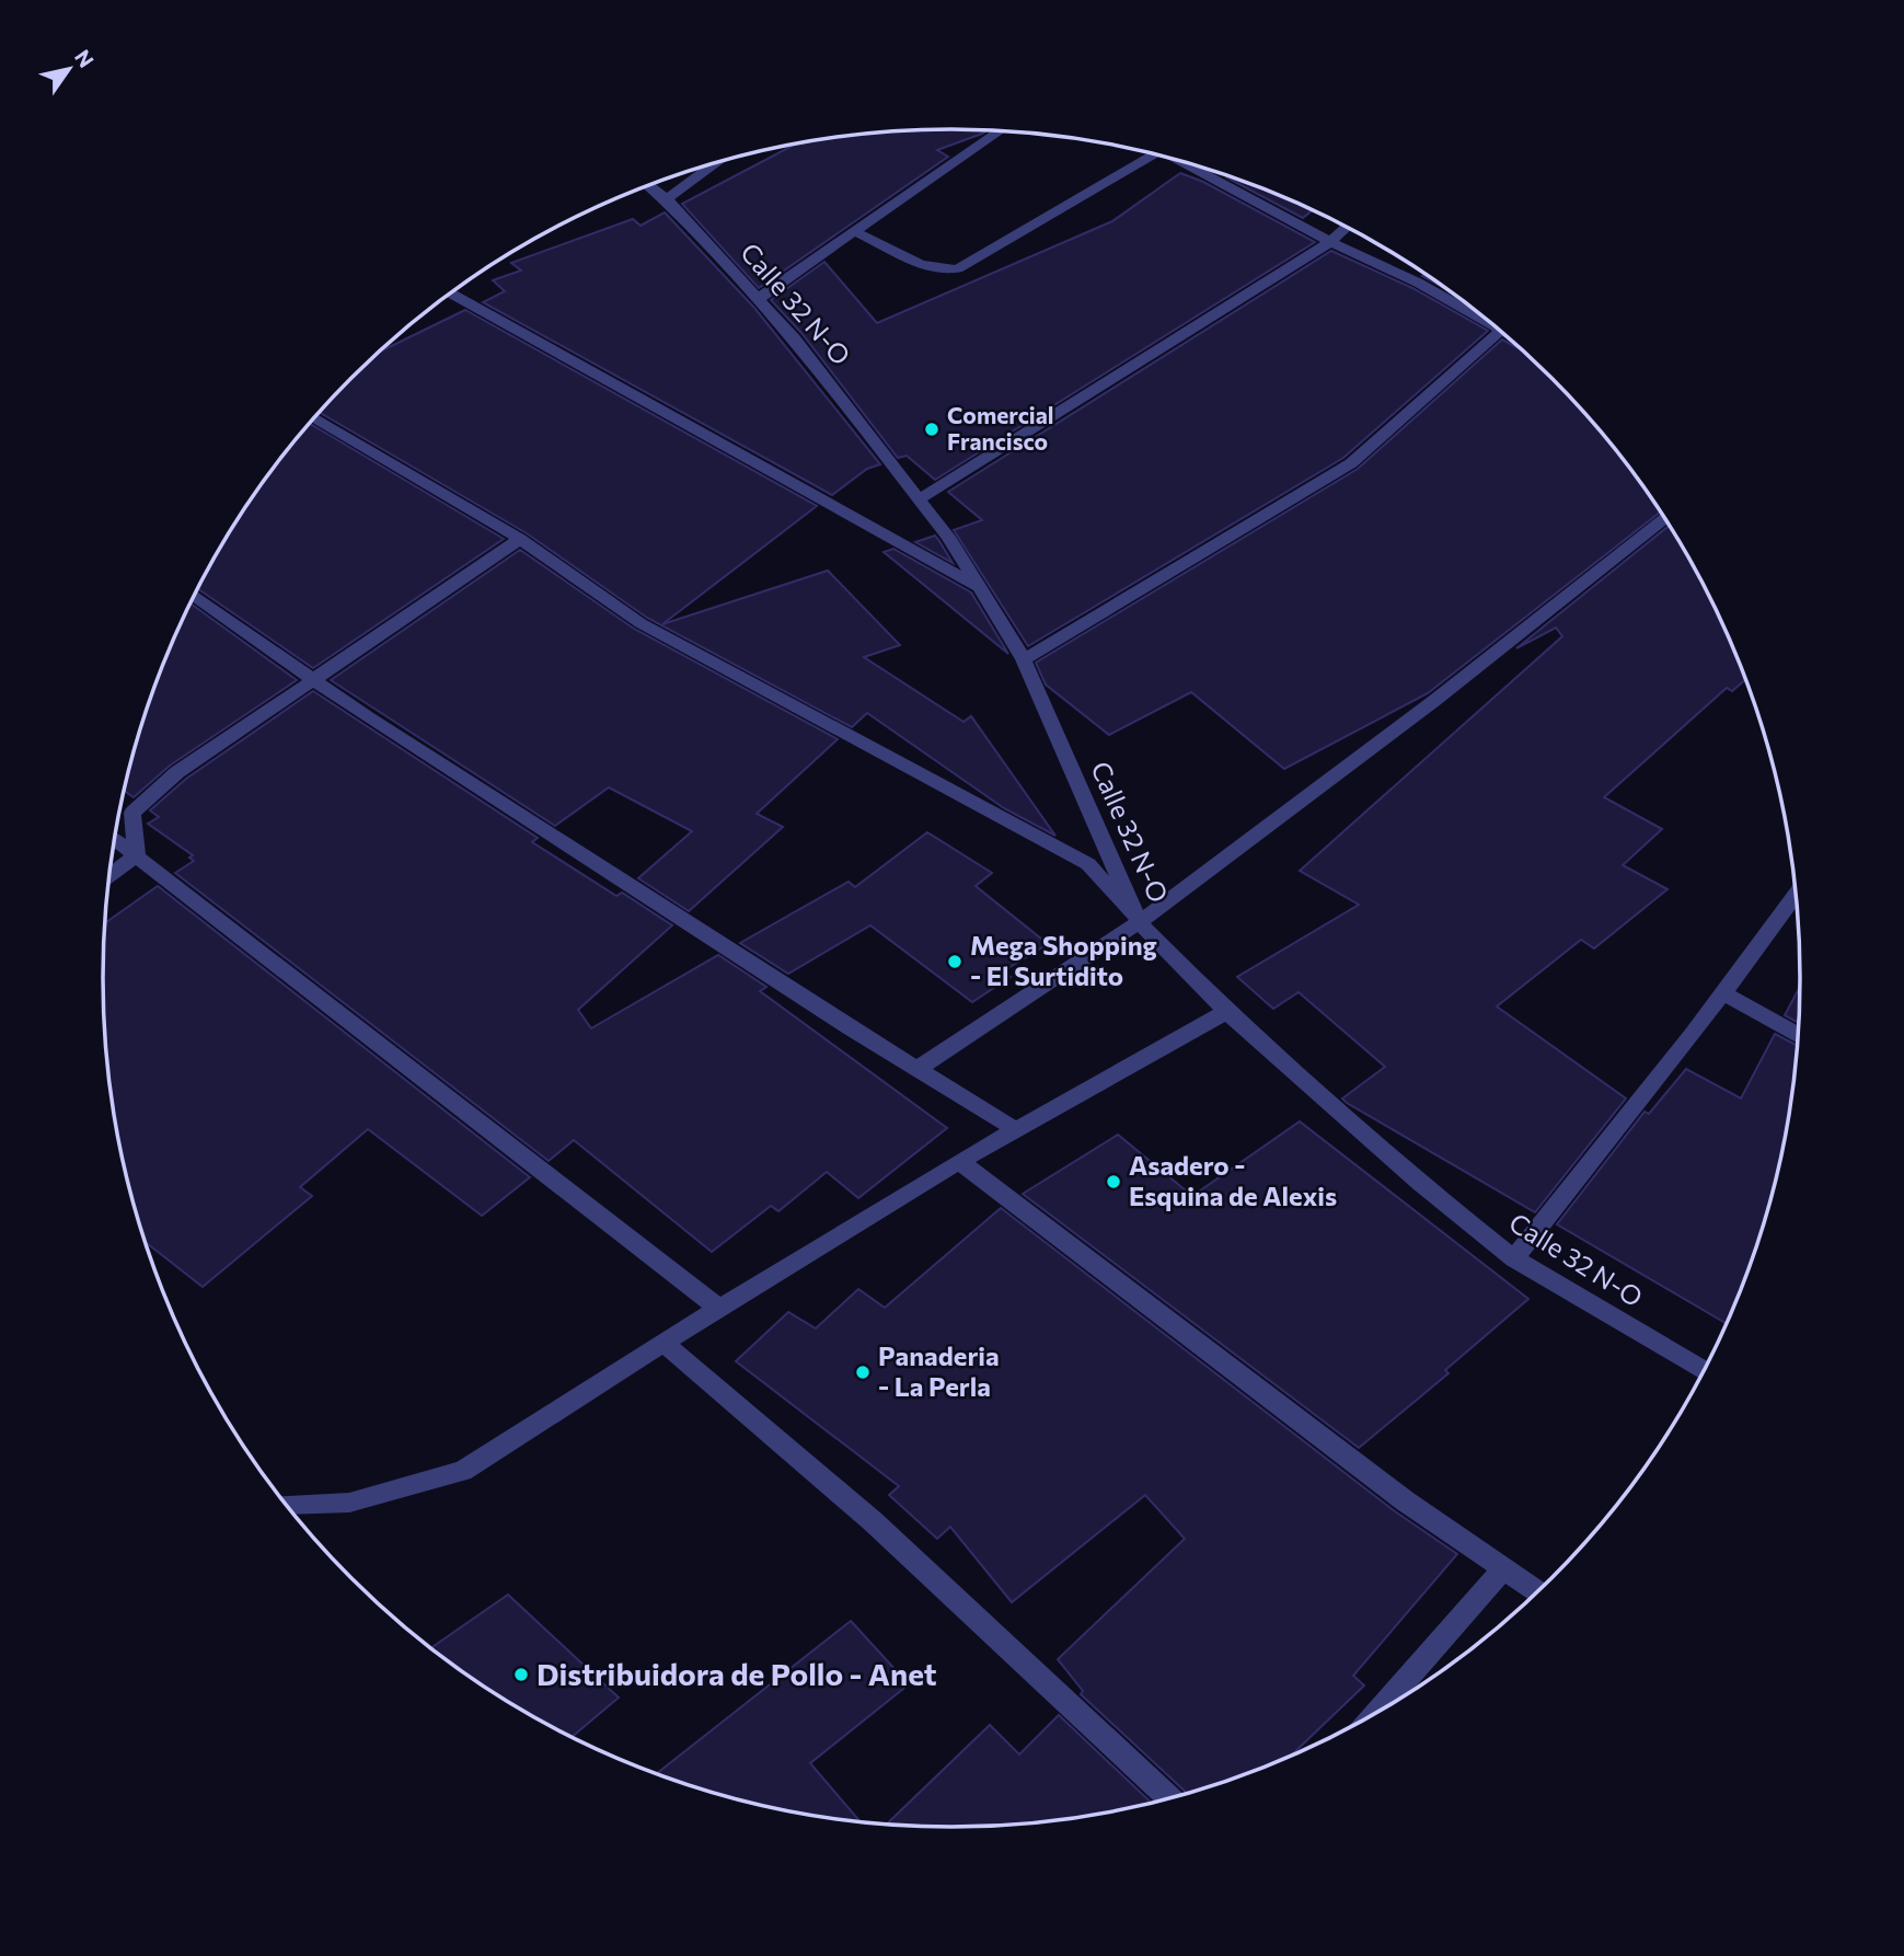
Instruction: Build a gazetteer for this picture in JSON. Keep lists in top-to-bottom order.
{
  "streets": {
    "street": ["Calle 32 N-O"]
  },
  "places": [
    "Comercial Francisco",
    "Mega Shopping - El Surtidito",
    "Asadero - Esquina de Alexis",
    "Panaderia - La Perla",
    "Distribuidora de Pollo - Anet"
  ],
  "north": "top right"
}
